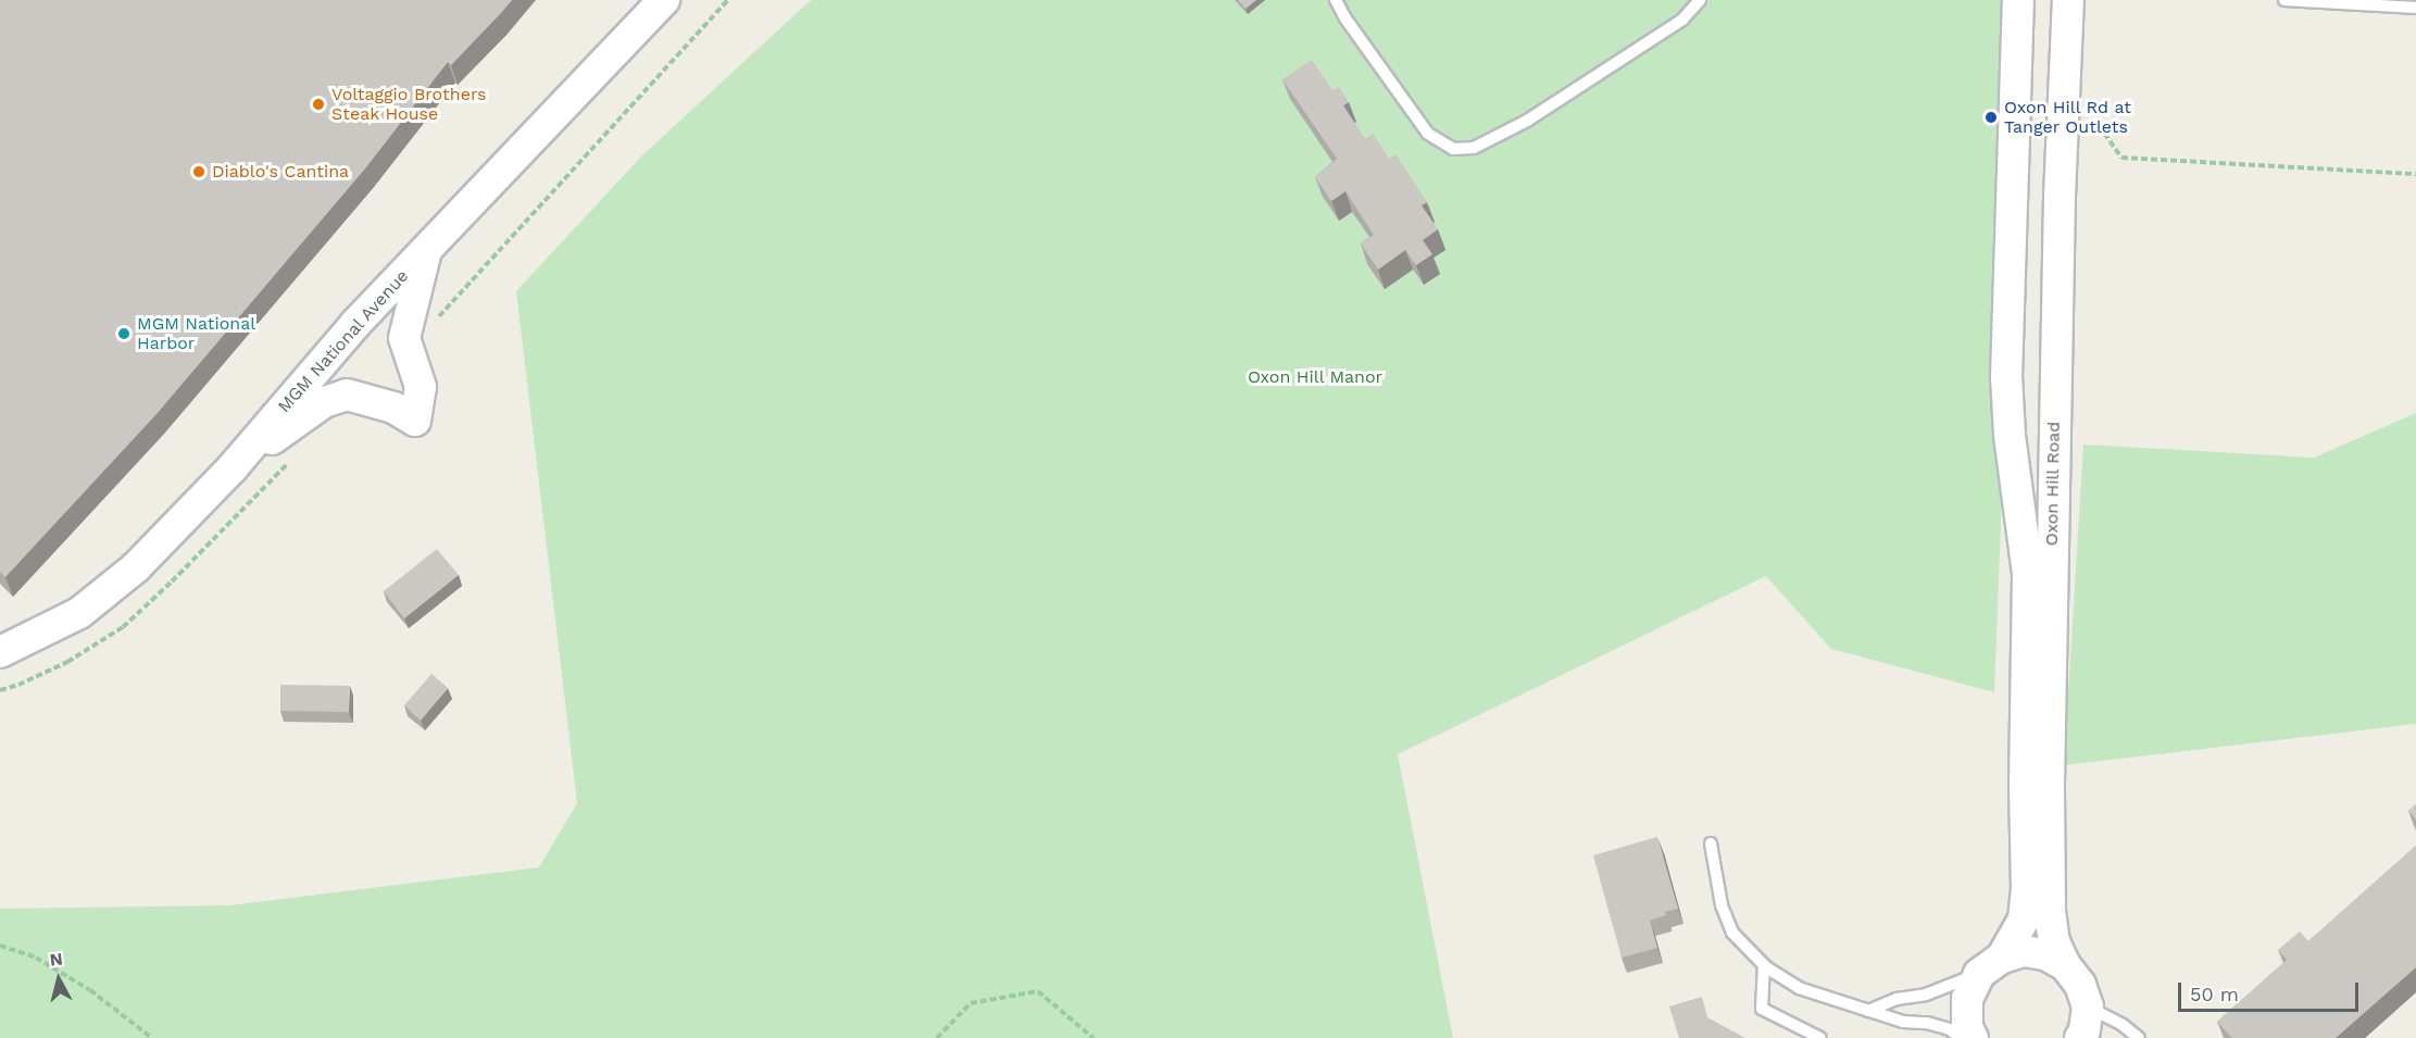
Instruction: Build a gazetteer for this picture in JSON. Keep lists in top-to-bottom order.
{
  "streets": {
    "main road": ["MGM National Avenue", "Oxon Hill Road"]
  },
  "parks": ["Oxon Hill Manor"],
  "places": [
    "Voltaggio Brothers Steak House",
    "Oxon Hill Rd at Tanger Outlets",
    "Diablo's Cantina",
    "MGM National Harbor"
  ],
  "scale_bar": "50 m",
  "north": "top"
}
